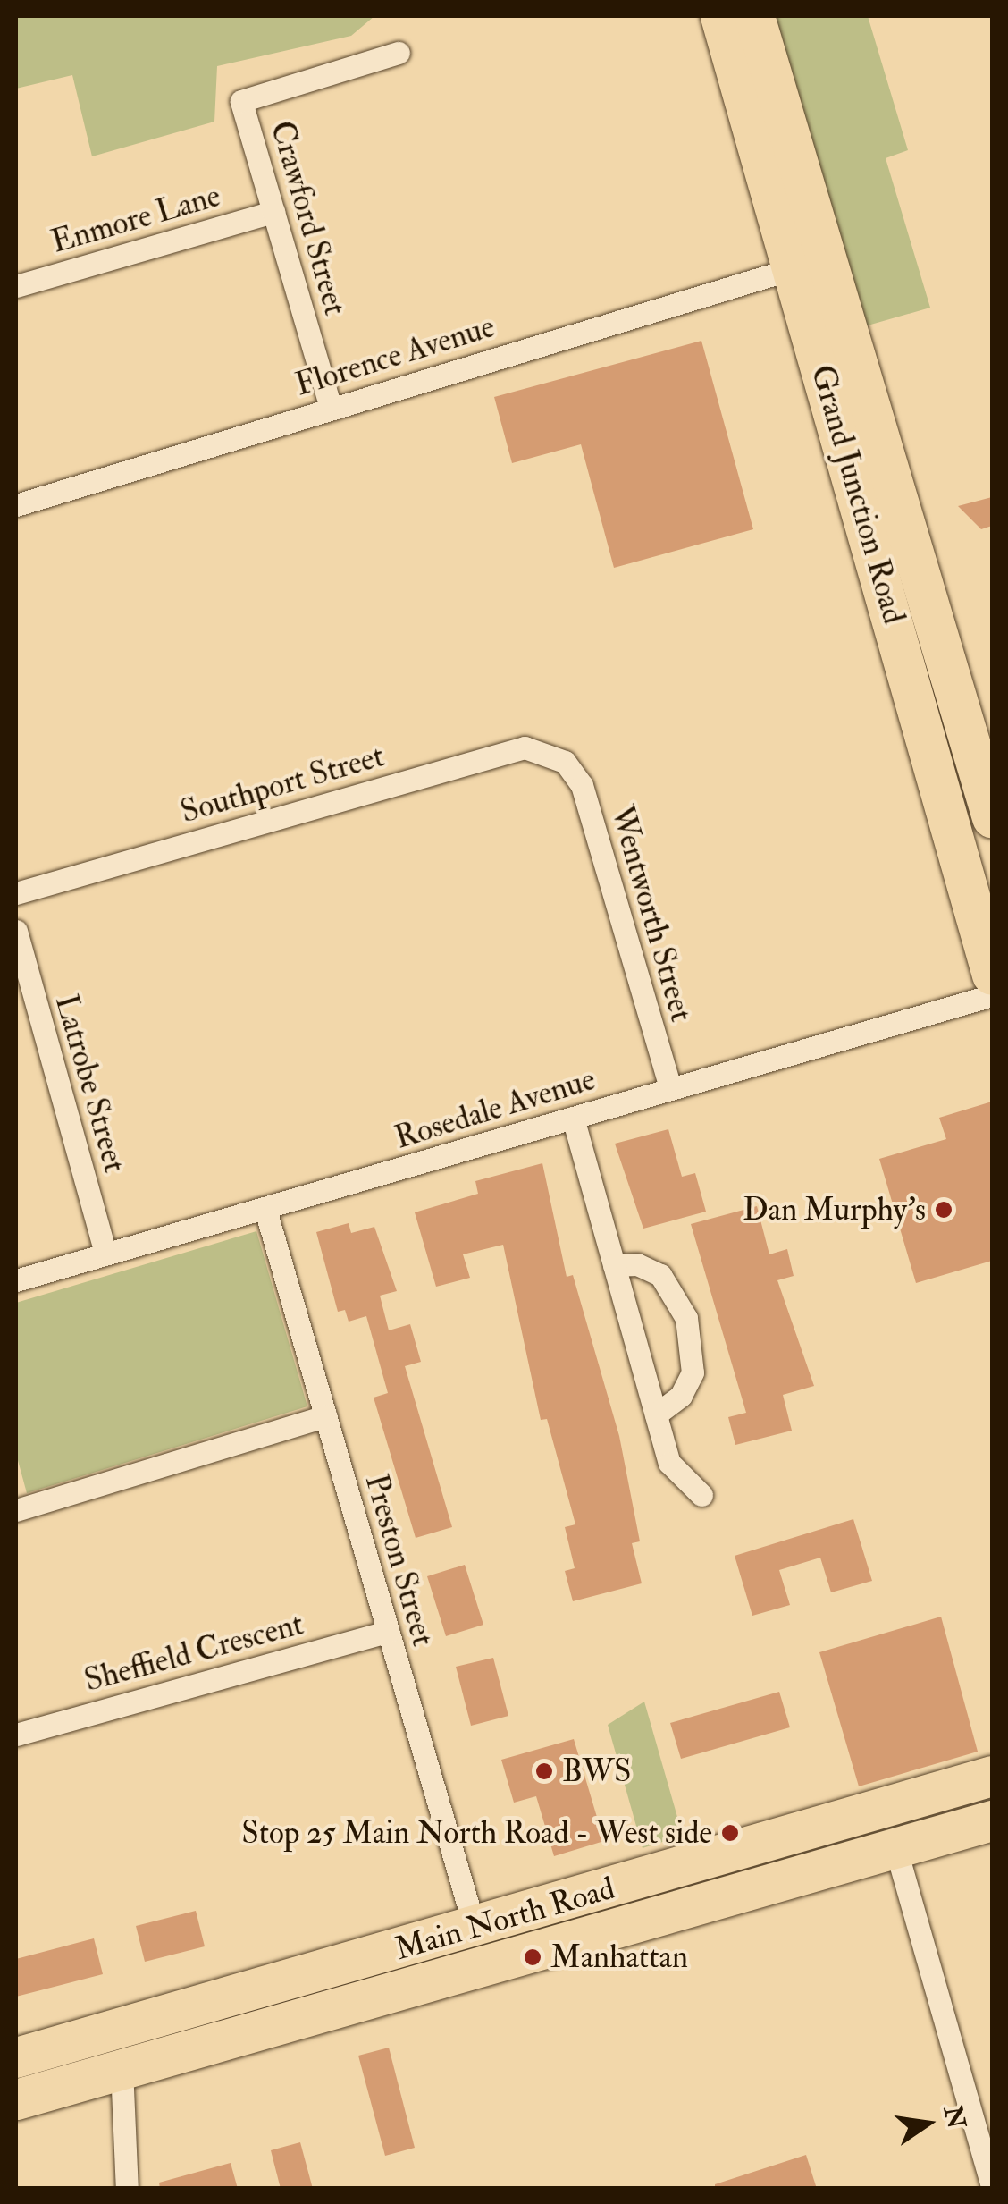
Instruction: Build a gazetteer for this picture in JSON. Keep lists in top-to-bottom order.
{
  "streets": {
    "highway": ["Grand Junction Road", "Main North Road"],
    "street": [
      "Crawford Street",
      "Enmore Lane",
      "Florence Avenue",
      "Southport Street",
      "Wentworth Street",
      "Latrobe Street",
      "Rosedale Avenue",
      "Preston Street",
      "Sheffield Crescent"
    ]
  },
  "crossings": [
    ["Crawford Street", "Enmore Lane"],
    ["Crawford Street", "Florence Avenue"],
    ["Florence Avenue", "Grand Junction Road"],
    ["Southport Street", "Wentworth Street"],
    ["Wentworth Street", "Rosedale Avenue"],
    ["Latrobe Street", "Rosedale Avenue"],
    ["Rosedale Avenue", "Preston Street"],
    ["Preston Street", "Sheffield Crescent"],
    ["Preston Street", "Main North Road"]
  ],
  "places": [
    "Dan Murphy's",
    "BWS",
    "Stop 25 Main North Road - West side",
    "Manhattan"
  ],
  "north": "right"
}
